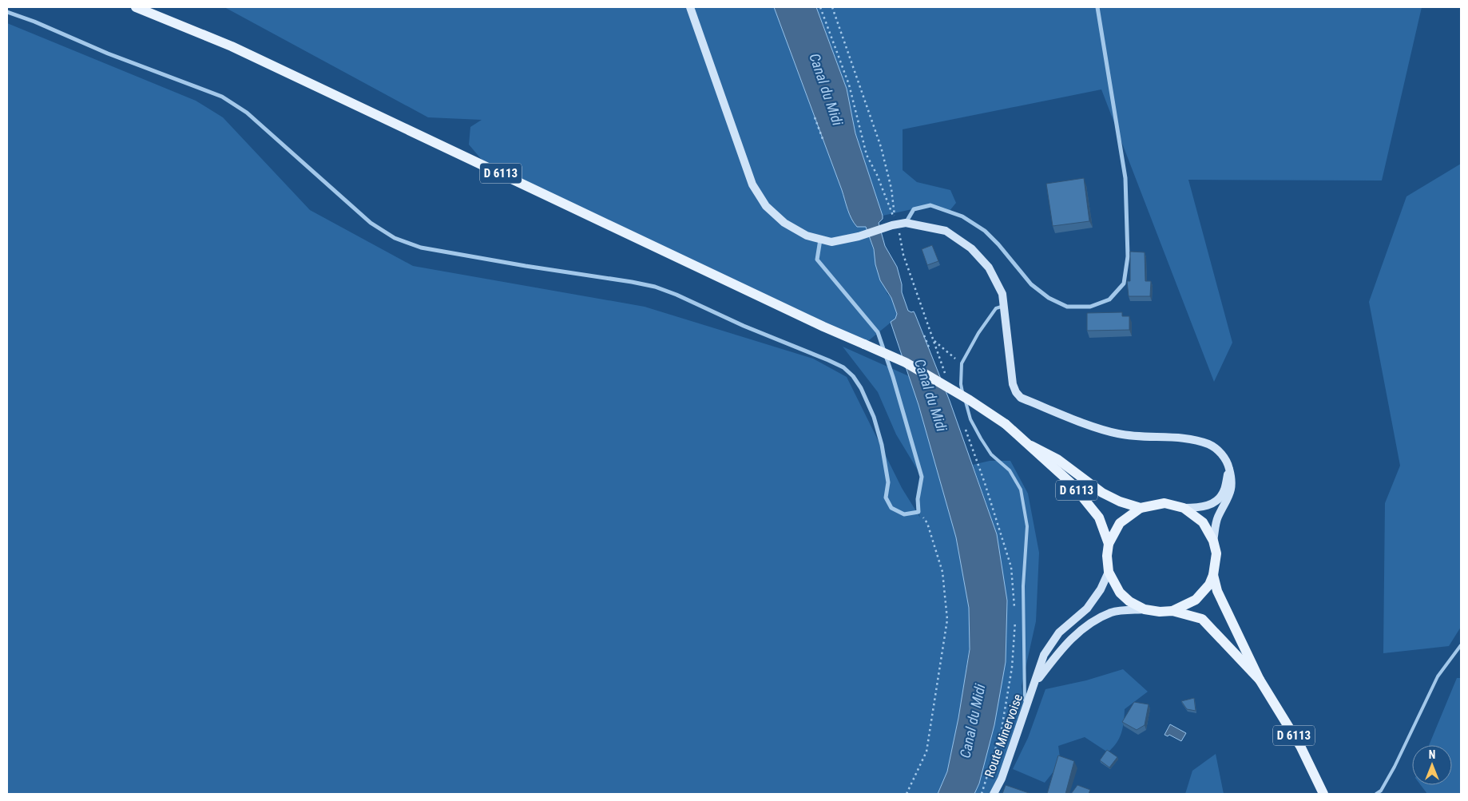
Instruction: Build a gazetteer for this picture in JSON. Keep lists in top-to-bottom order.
{
  "streets": {
    "main road": ["D 6113"],
    "street": ["Route Minervoise"]
  },
  "crossings": [
    ["D 6113", "Route Minervoise"]
  ],
  "water": ["Canal du Midi"],
  "north": "top"
}
